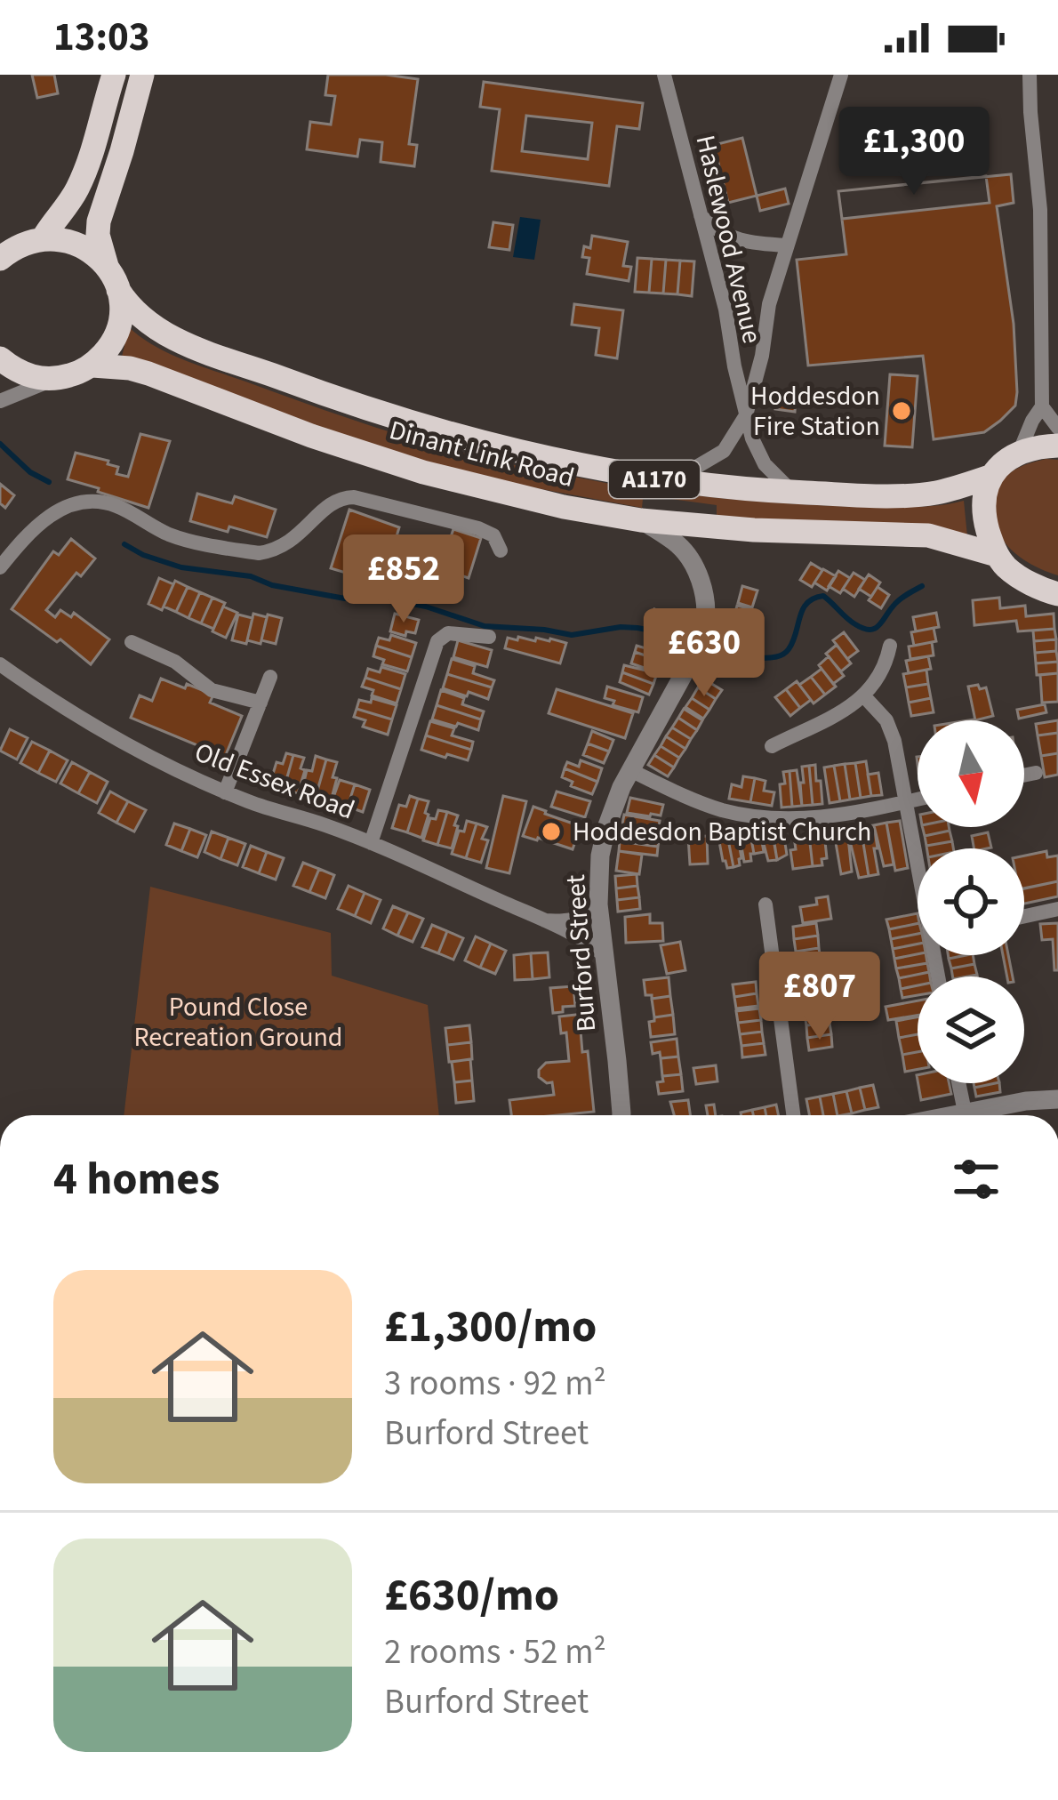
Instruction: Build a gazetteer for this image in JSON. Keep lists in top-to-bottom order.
{
  "streets": {
    "main road": ["Dinant Link Road", "A1170"],
    "street": ["Haslewood Avenue", "Old Essex Road", "Burford Street"]
  },
  "crossings": [
    ["Dinant Link Road", "Burford Street"],
    ["Old Essex Road", "Burford Street"]
  ],
  "parks": ["Pound Close Recreation Ground"],
  "places": ["Hoddesdon Fire Station", "Hoddesdon Baptist Church"],
  "north": "bottom",
  "page": {
    "status": "13:03",
    "price": [
      "£1,300",
      "£852",
      "£630",
      "£807"
    ],
    "heading": "4 homes",
    "list": [
      {
        "name": "£1,300/mo",
        "note": "3 rooms · 92 m² · Burford Street"
      },
      {
        "name": "£630/mo",
        "note": "2 rooms · 52 m² · Burford Street"
      }
    ]
  }
}
